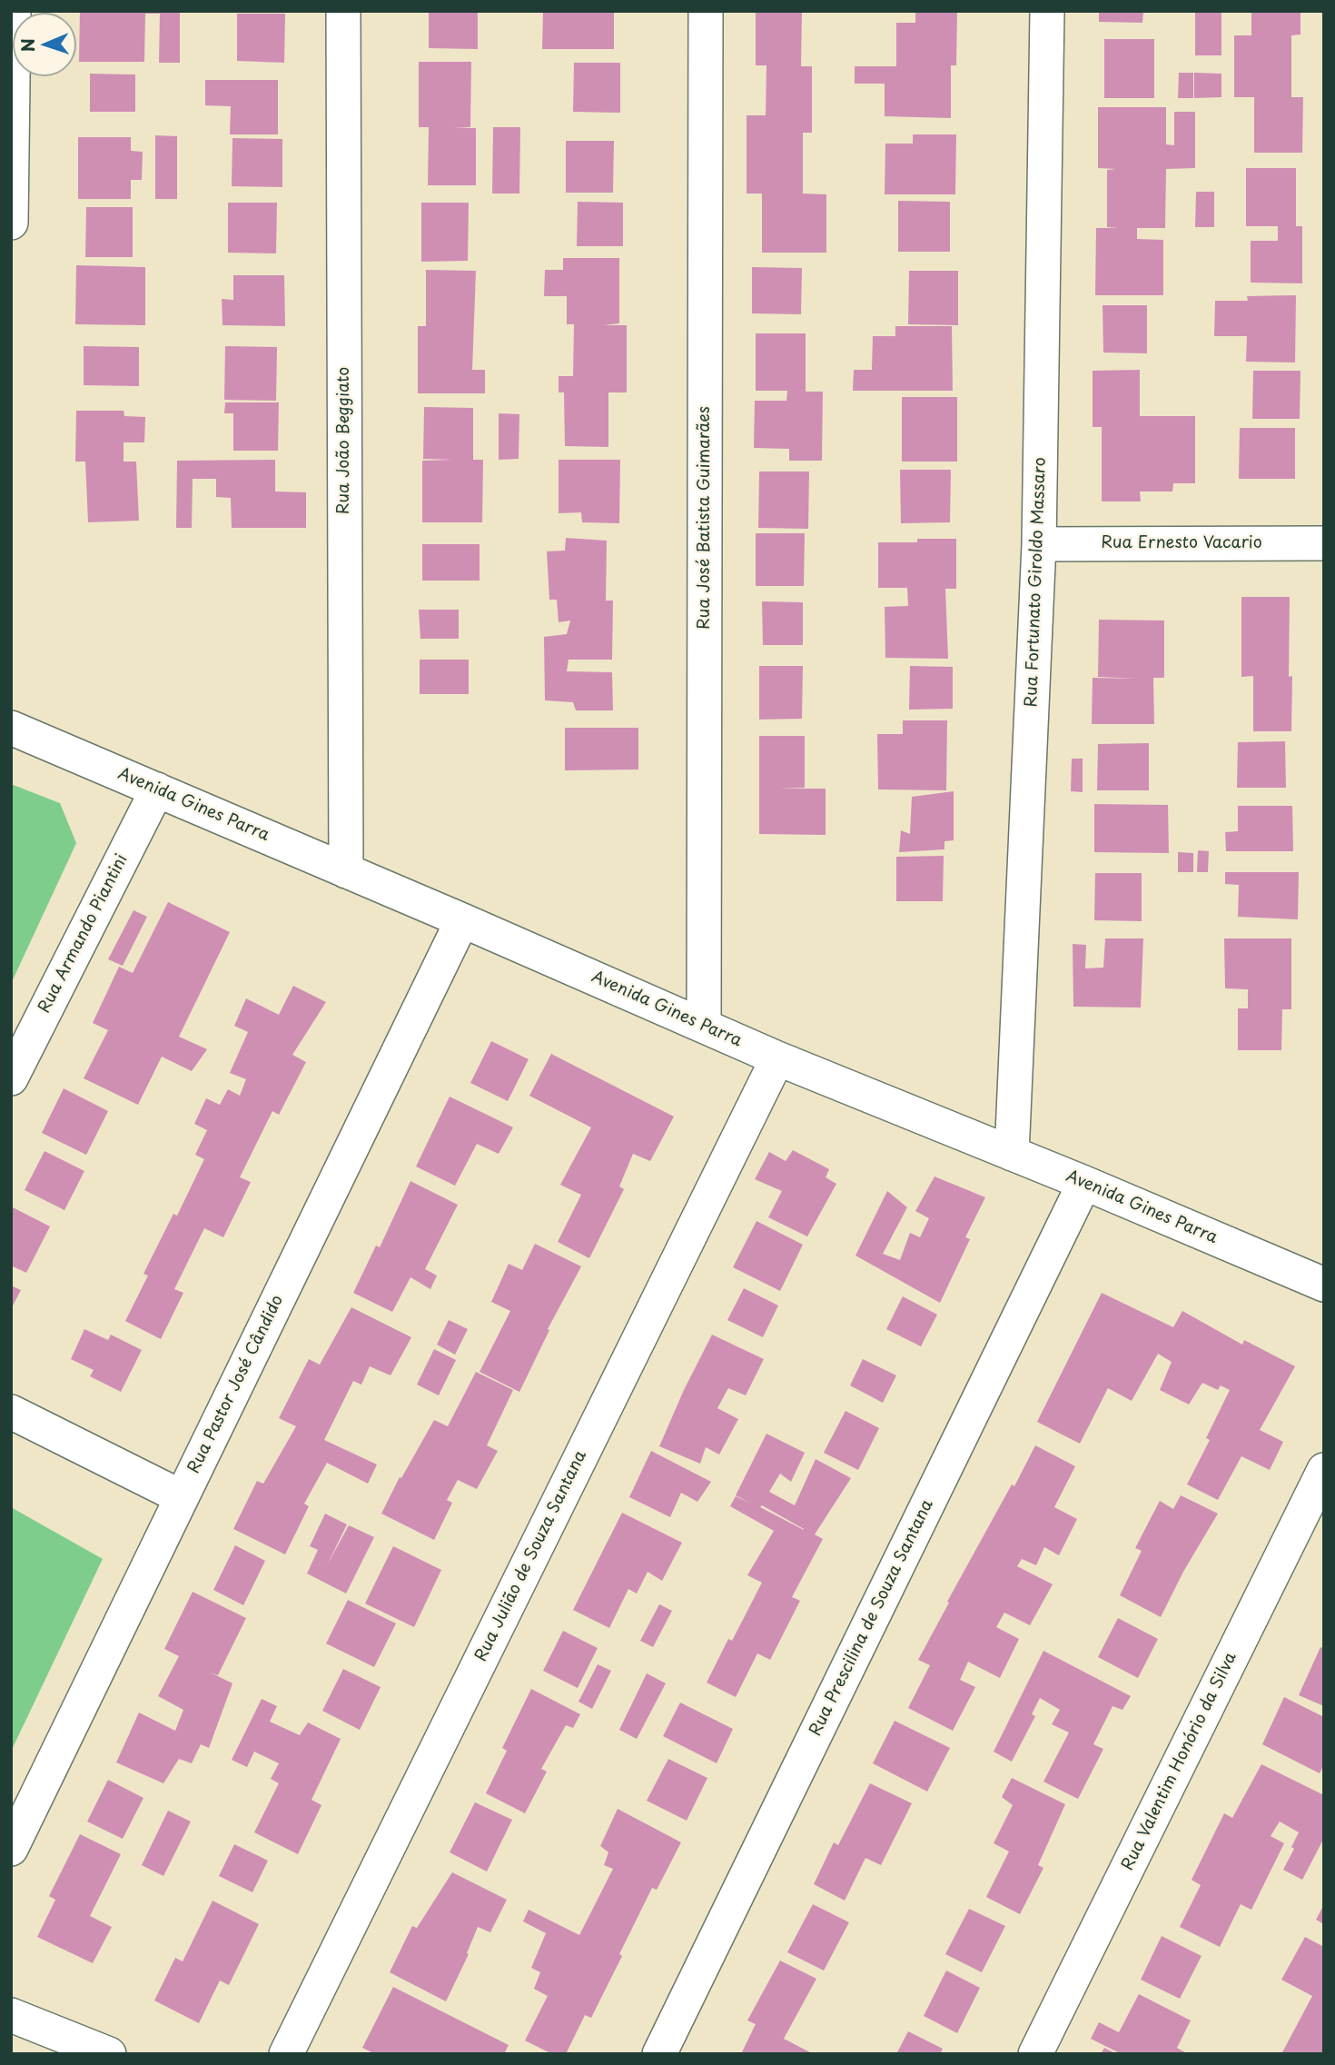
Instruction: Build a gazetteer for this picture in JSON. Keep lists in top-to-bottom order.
{
  "streets": {
    "street": [
      "Rua João Beggiato",
      "Rua José Batista Guimarães",
      "Rua Ernesto Vacario",
      "Rua Fortunato Giroldo Massaro",
      "Avenida Gines Parra",
      "Rua Armando Piantini",
      "Rua Pastor José Cândido",
      "Rua Julião de Souza Santana",
      "Rua Prescilina de Souza Santana",
      "Rua Valentim Honório da Silva"
    ]
  },
  "crossings": [
    ["Rua João Beggiato", "Avenida Gines Parra"],
    ["Rua José Batista Guimarães", "Avenida Gines Parra"],
    ["Rua Ernesto Vacario", "Rua Fortunato Giroldo Massaro"],
    ["Rua Fortunato Giroldo Massaro", "Avenida Gines Parra"],
    ["Avenida Gines Parra", "Rua Armando Piantini"],
    ["Avenida Gines Parra", "Rua Pastor José Cândido"],
    ["Avenida Gines Parra", "Rua Julião de Souza Santana"],
    ["Avenida Gines Parra", "Rua Prescilina de Souza Santana"]
  ],
  "north": "left"
}
